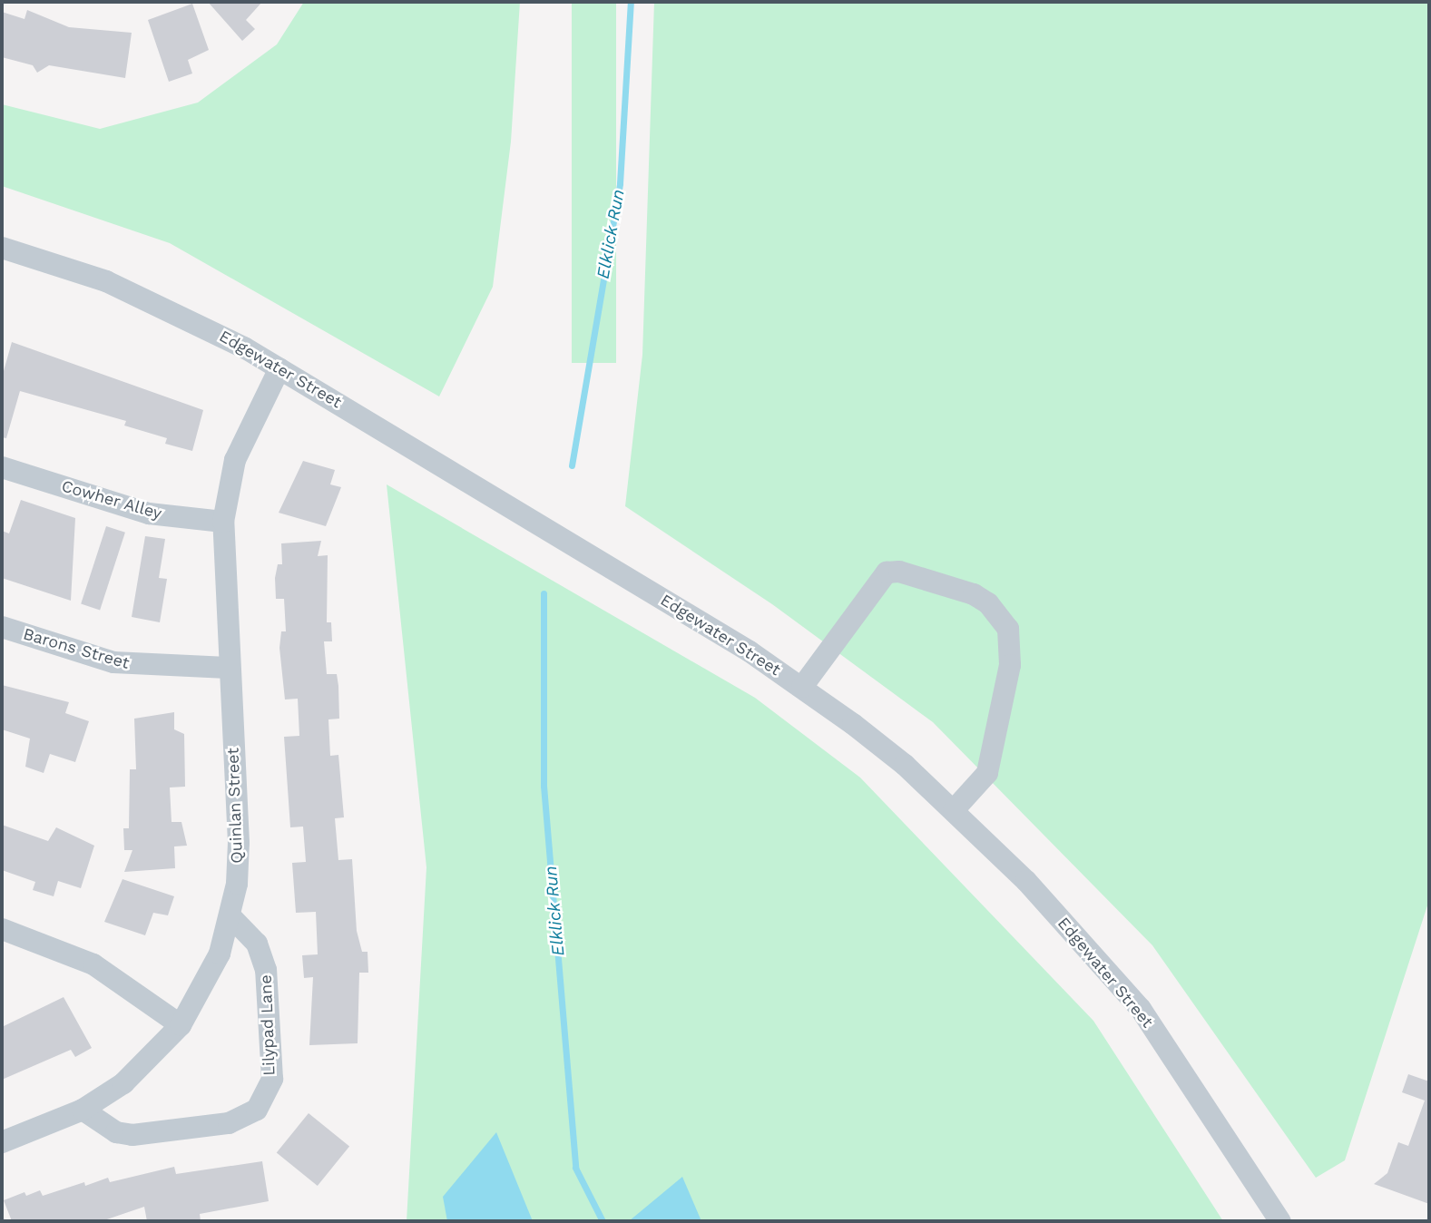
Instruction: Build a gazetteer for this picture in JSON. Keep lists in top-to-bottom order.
{
  "streets": {
    "street": [
      "Edgewater Street",
      "Cowher Alley",
      "Barons Street",
      "Quinlan Street",
      "Lilypad Lane"
    ]
  },
  "crossings": [
    ["Edgewater Street", "Quinlan Street"],
    ["Cowher Alley", "Quinlan Street"],
    ["Barons Street", "Quinlan Street"],
    ["Quinlan Street", "Lilypad Lane"]
  ],
  "water": ["Elklick Run"]
}
